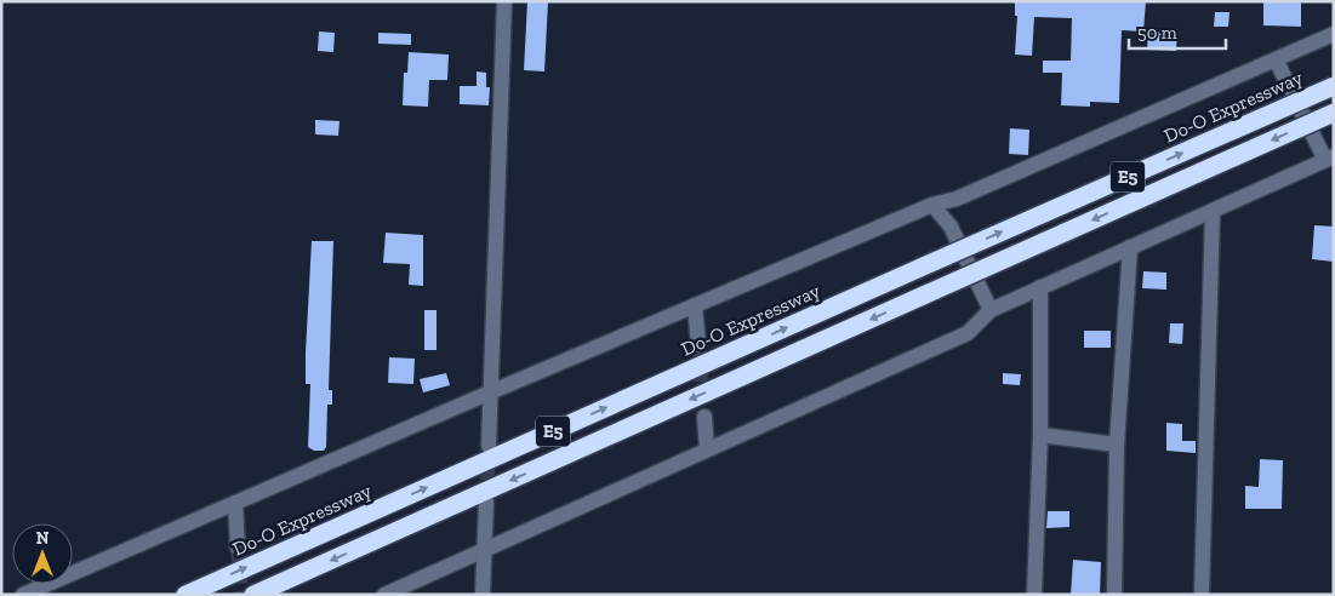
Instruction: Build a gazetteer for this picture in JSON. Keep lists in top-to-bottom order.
{
  "streets": {
    "highway": ["Do-O Expressway", "E5"]
  },
  "scale_bar": "50 m",
  "north": "top"
}
